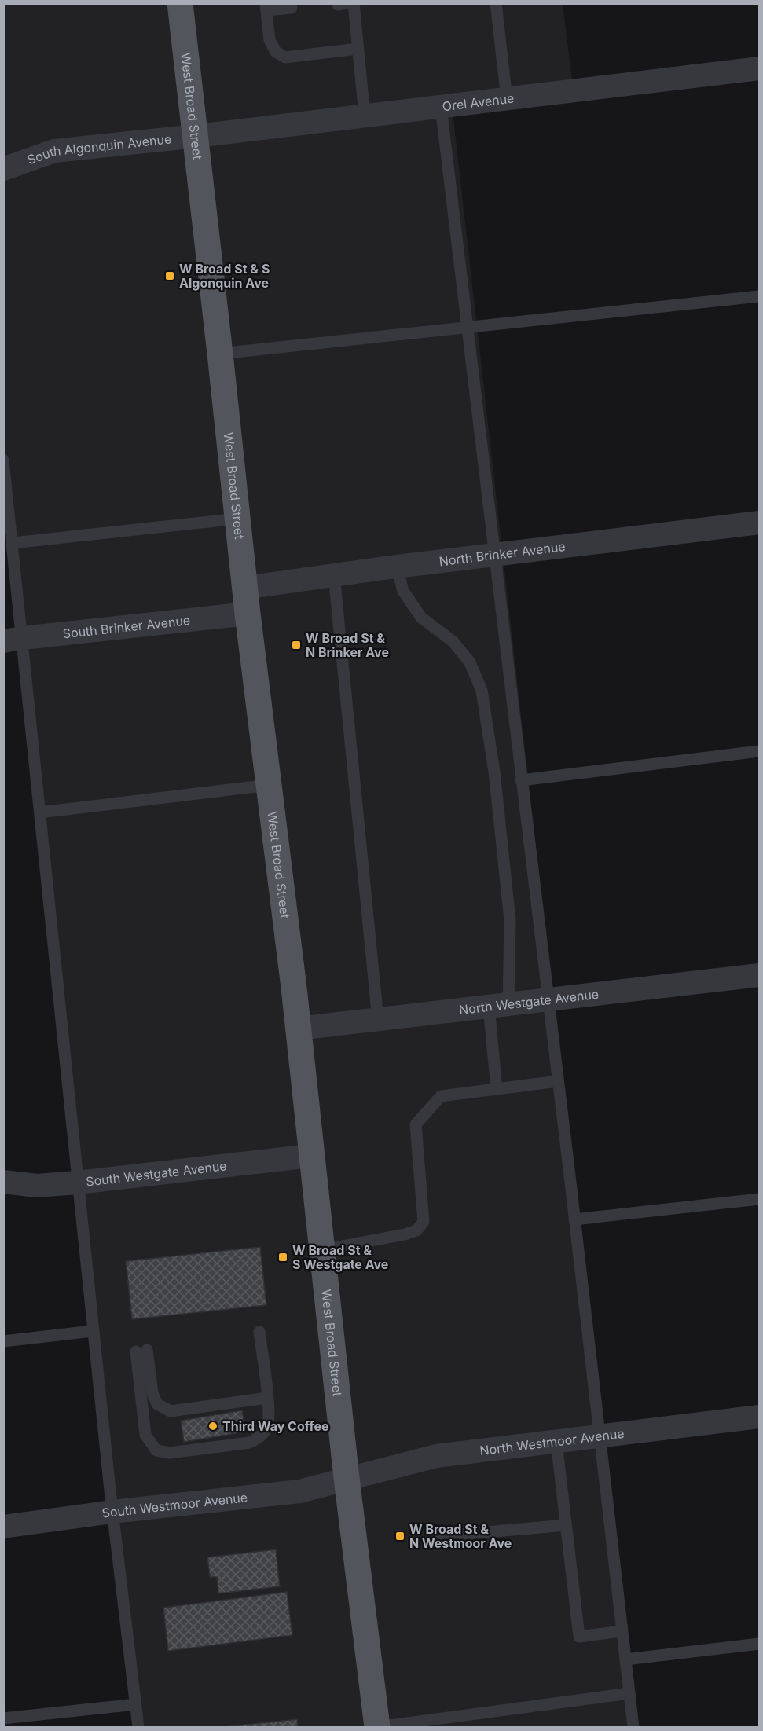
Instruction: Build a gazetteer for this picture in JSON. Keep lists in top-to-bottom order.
{
  "streets": {
    "main road": ["West Broad Street"],
    "street": [
      "Orel Avenue",
      "South Algonquin Avenue",
      "North Brinker Avenue",
      "South Brinker Avenue",
      "North Westgate Avenue",
      "South Westgate Avenue",
      "North Westmoor Avenue",
      "South Westmoor Avenue"
    ]
  },
  "crossings": [
    ["Orel Avenue", "West Broad Street"],
    ["Orel Avenue", "South Algonquin Avenue"],
    ["West Broad Street", "South Algonquin Avenue"],
    ["West Broad Street", "North Brinker Avenue"],
    ["West Broad Street", "South Brinker Avenue"],
    ["West Broad Street", "North Westgate Avenue"],
    ["West Broad Street", "South Westgate Avenue"],
    ["West Broad Street", "North Westmoor Avenue"],
    ["West Broad Street", "South Westmoor Avenue"],
    ["North Westmoor Avenue", "South Westmoor Avenue"]
  ],
  "places": {
    "transit": [
      "W Broad St & S Algonquin Ave",
      "W Broad St & N Brinker Ave",
      "W Broad St & S Westgate Ave",
      "W Broad St & N Westmoor Ave"
    ],
    "other": ["Third Way Coffee"]
  }
}
